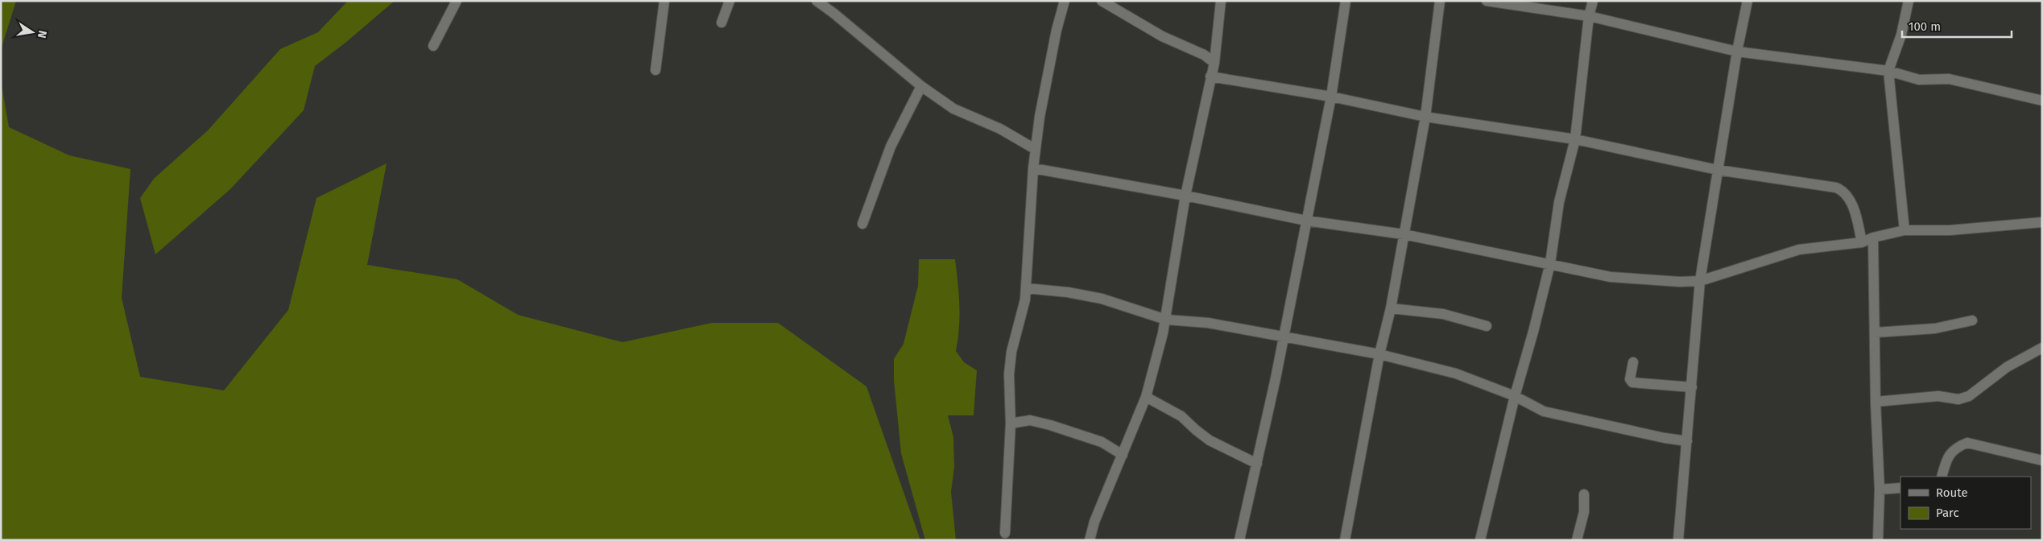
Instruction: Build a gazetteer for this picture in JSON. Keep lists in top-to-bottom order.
{
  "legend": ["Route", "Parc"],
  "scale_bar": "100 m",
  "north": "right"
}
